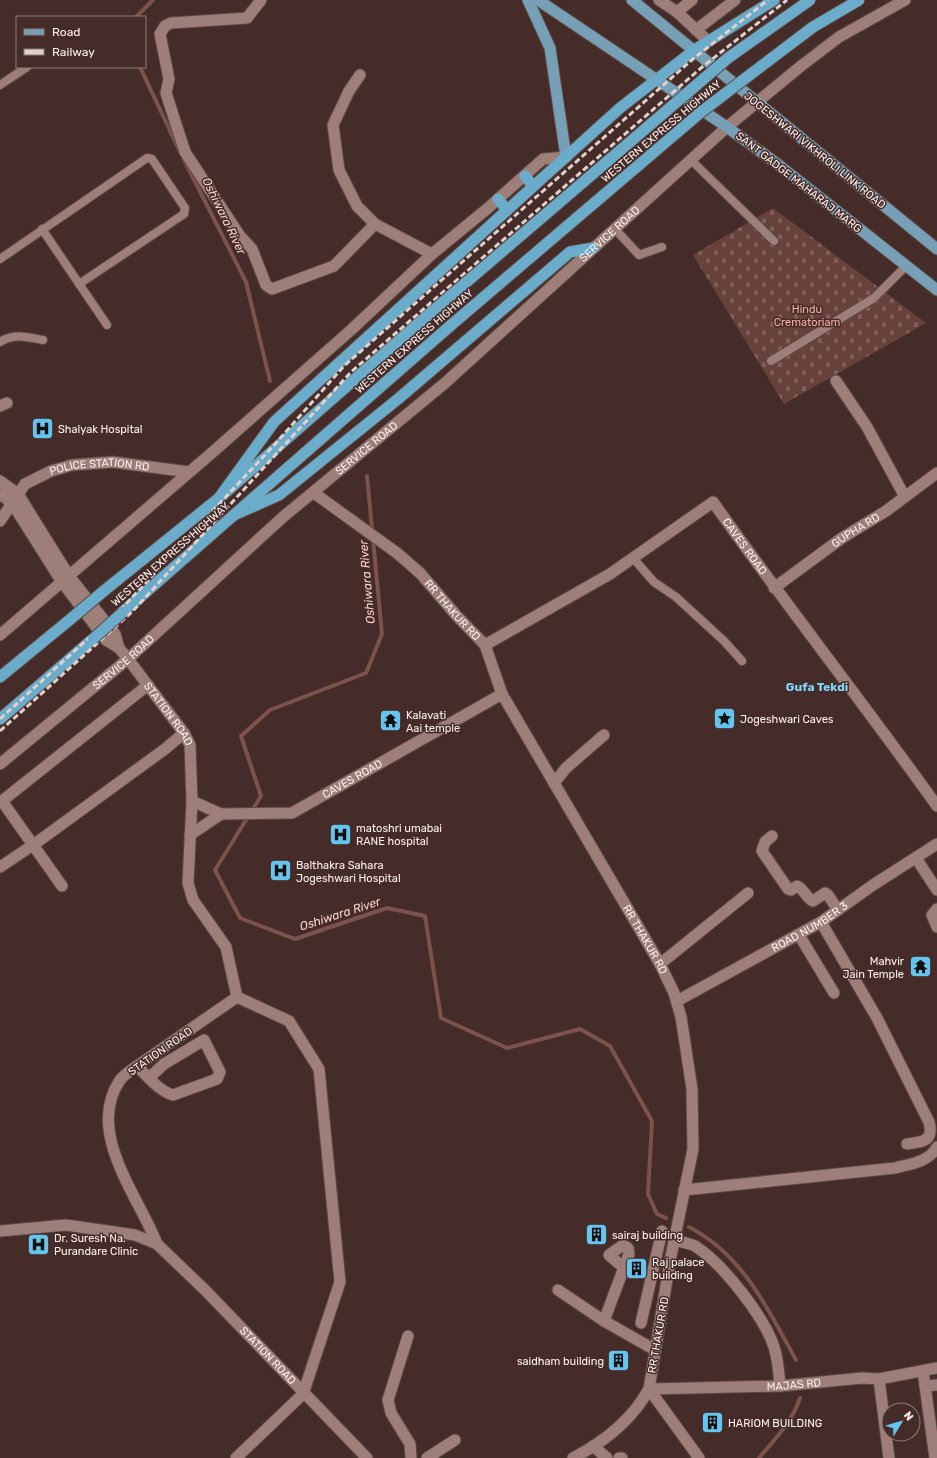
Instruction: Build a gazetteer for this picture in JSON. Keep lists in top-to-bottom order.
{
  "streets": {
    "highway": ["WESTERN EXPRESS HIGHWAY"],
    "main road": ["JOGESHWARI VIKHROLI LINK ROAD", "SANT GADGE MAHARAJ MARG"],
    "street": [
      "SERVICE ROAD",
      "POLICE STATION RD",
      "GUPHA RD",
      "CAVES ROAD",
      "RR THAKUR RD",
      "STATION ROAD",
      "ROAD NUMBER 3",
      "MAJAS RD"
    ]
  },
  "crossings": [
    ["JOGESHWARI VIKHROLI LINK ROAD", "SERVICE ROAD"],
    ["SANT GADGE MAHARAJ MARG", "SERVICE ROAD"],
    ["SERVICE ROAD", "RR THAKUR RD"],
    ["SERVICE ROAD", "STATION ROAD"],
    ["POLICE STATION RD", "STATION ROAD"],
    ["GUPHA RD", "CAVES ROAD"],
    ["CAVES ROAD", "RR THAKUR RD"],
    ["CAVES ROAD", "STATION ROAD"],
    ["RR THAKUR RD", "ROAD NUMBER 3"],
    ["RR THAKUR RD", "MAJAS RD"]
  ],
  "districts": ["Gufa Tekdi"],
  "water": ["Oshiwara River"],
  "parks": ["Hindu Crematoriam"],
  "places": {
    "hospital": [
      "Shalyak Hospital",
      "matoshri umabai RANE hospital",
      "Balthakra Sahara Jogeshwari Hospital",
      "Dr. Suresh Na. Purandare Clinic"
    ],
    "place": ["Jogeshwari Caves"],
    "temple": ["Kalavati Aai temple", "Mahvir Jain Temple"],
    "building": [
      "sairaj building",
      "Raj palace building",
      "saidham building",
      "HARIOM BUILDING"
    ]
  },
  "legend": ["Road", "Railway"],
  "north": "top right"
}
